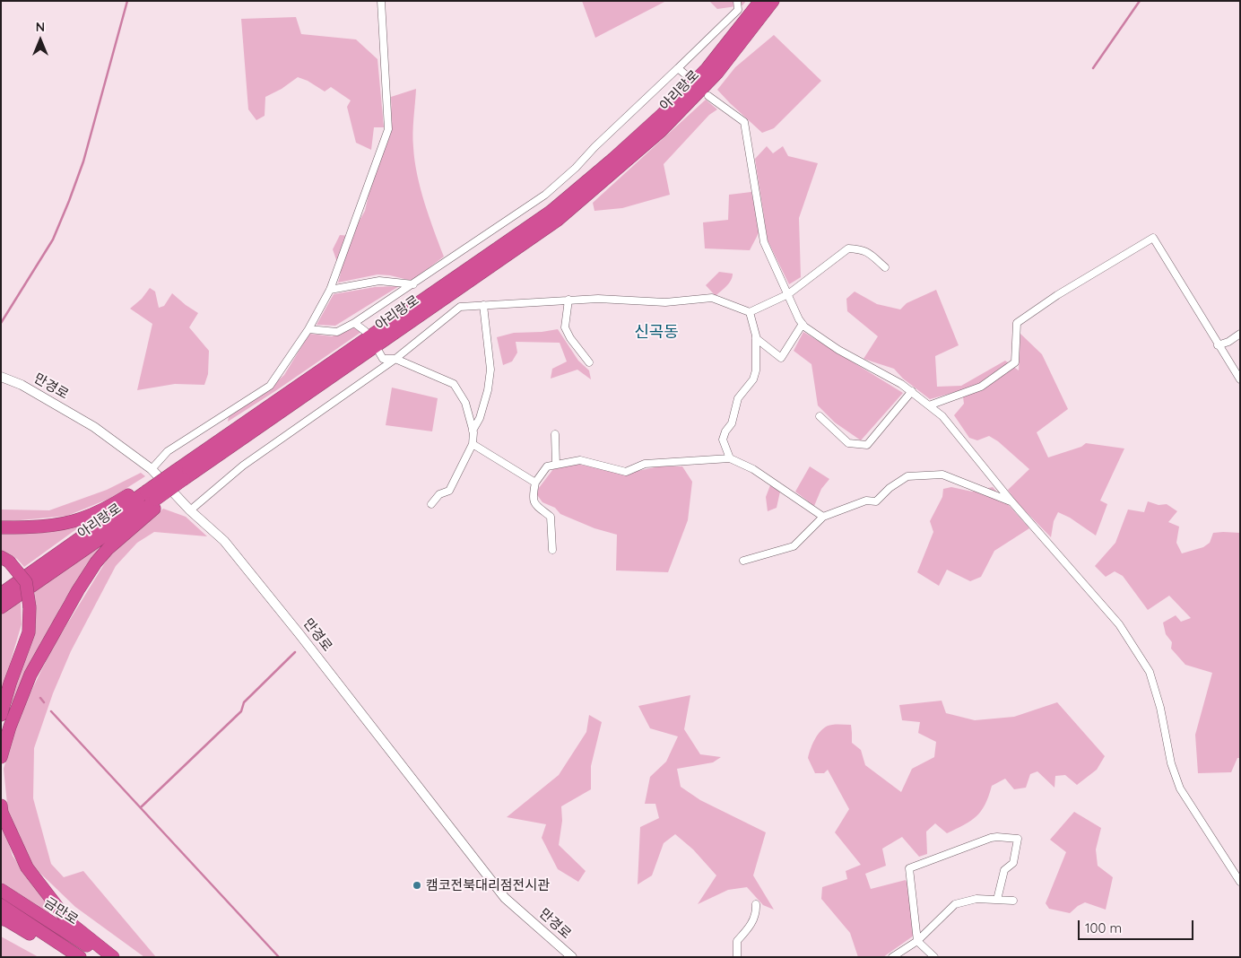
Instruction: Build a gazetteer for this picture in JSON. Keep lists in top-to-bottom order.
{
  "streets": {
    "highway": ["아리랑로", "금만로"],
    "street": ["만경로"]
  },
  "districts": ["신곡동"],
  "places": ["캠코전북대리점전시관"],
  "scale_bar": "100 m",
  "north": "top"
}
